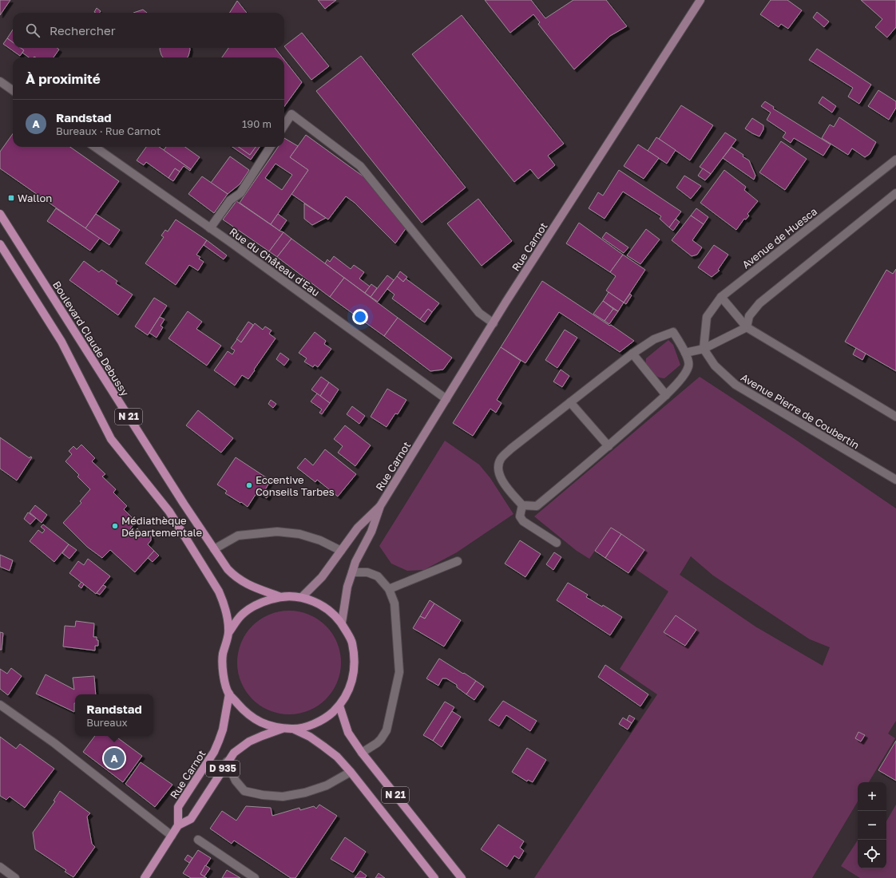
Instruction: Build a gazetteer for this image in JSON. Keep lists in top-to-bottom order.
{
  "streets": {
    "main road": [
      "Rue Carnot",
      "Boulevard Claude Debussy",
      "N 21",
      "D 935"
    ],
    "street": ["Avenue de Huesca", "Rue du Château d'Eau", "Avenue Pierre de Coubertin"]
  },
  "crossings": [
    ["Avenue de Huesca", "Avenue Pierre de Coubertin"],
    ["Rue Carnot", "Rue du Château d'Eau"],
    ["Rue Carnot", "D 935"]
  ],
  "places": {
    "transit": ["Wallon"],
    "other": ["Eccentive Conseils Tarbes", "Médiathèque Départementale"]
  },
  "page": {
    "search": "Rechercher",
    "heading": "À proximité",
    "list": [
      {
        "mark": "A",
        "name": "Randstad",
        "note": "Bureaux · Rue Carnot",
        "value": "190 m"
      }
    ],
    "popup": ["Randstad", "Bureaux"],
    "pins": "A",
    "map_buttons": ["+", "−"]
  }
}
